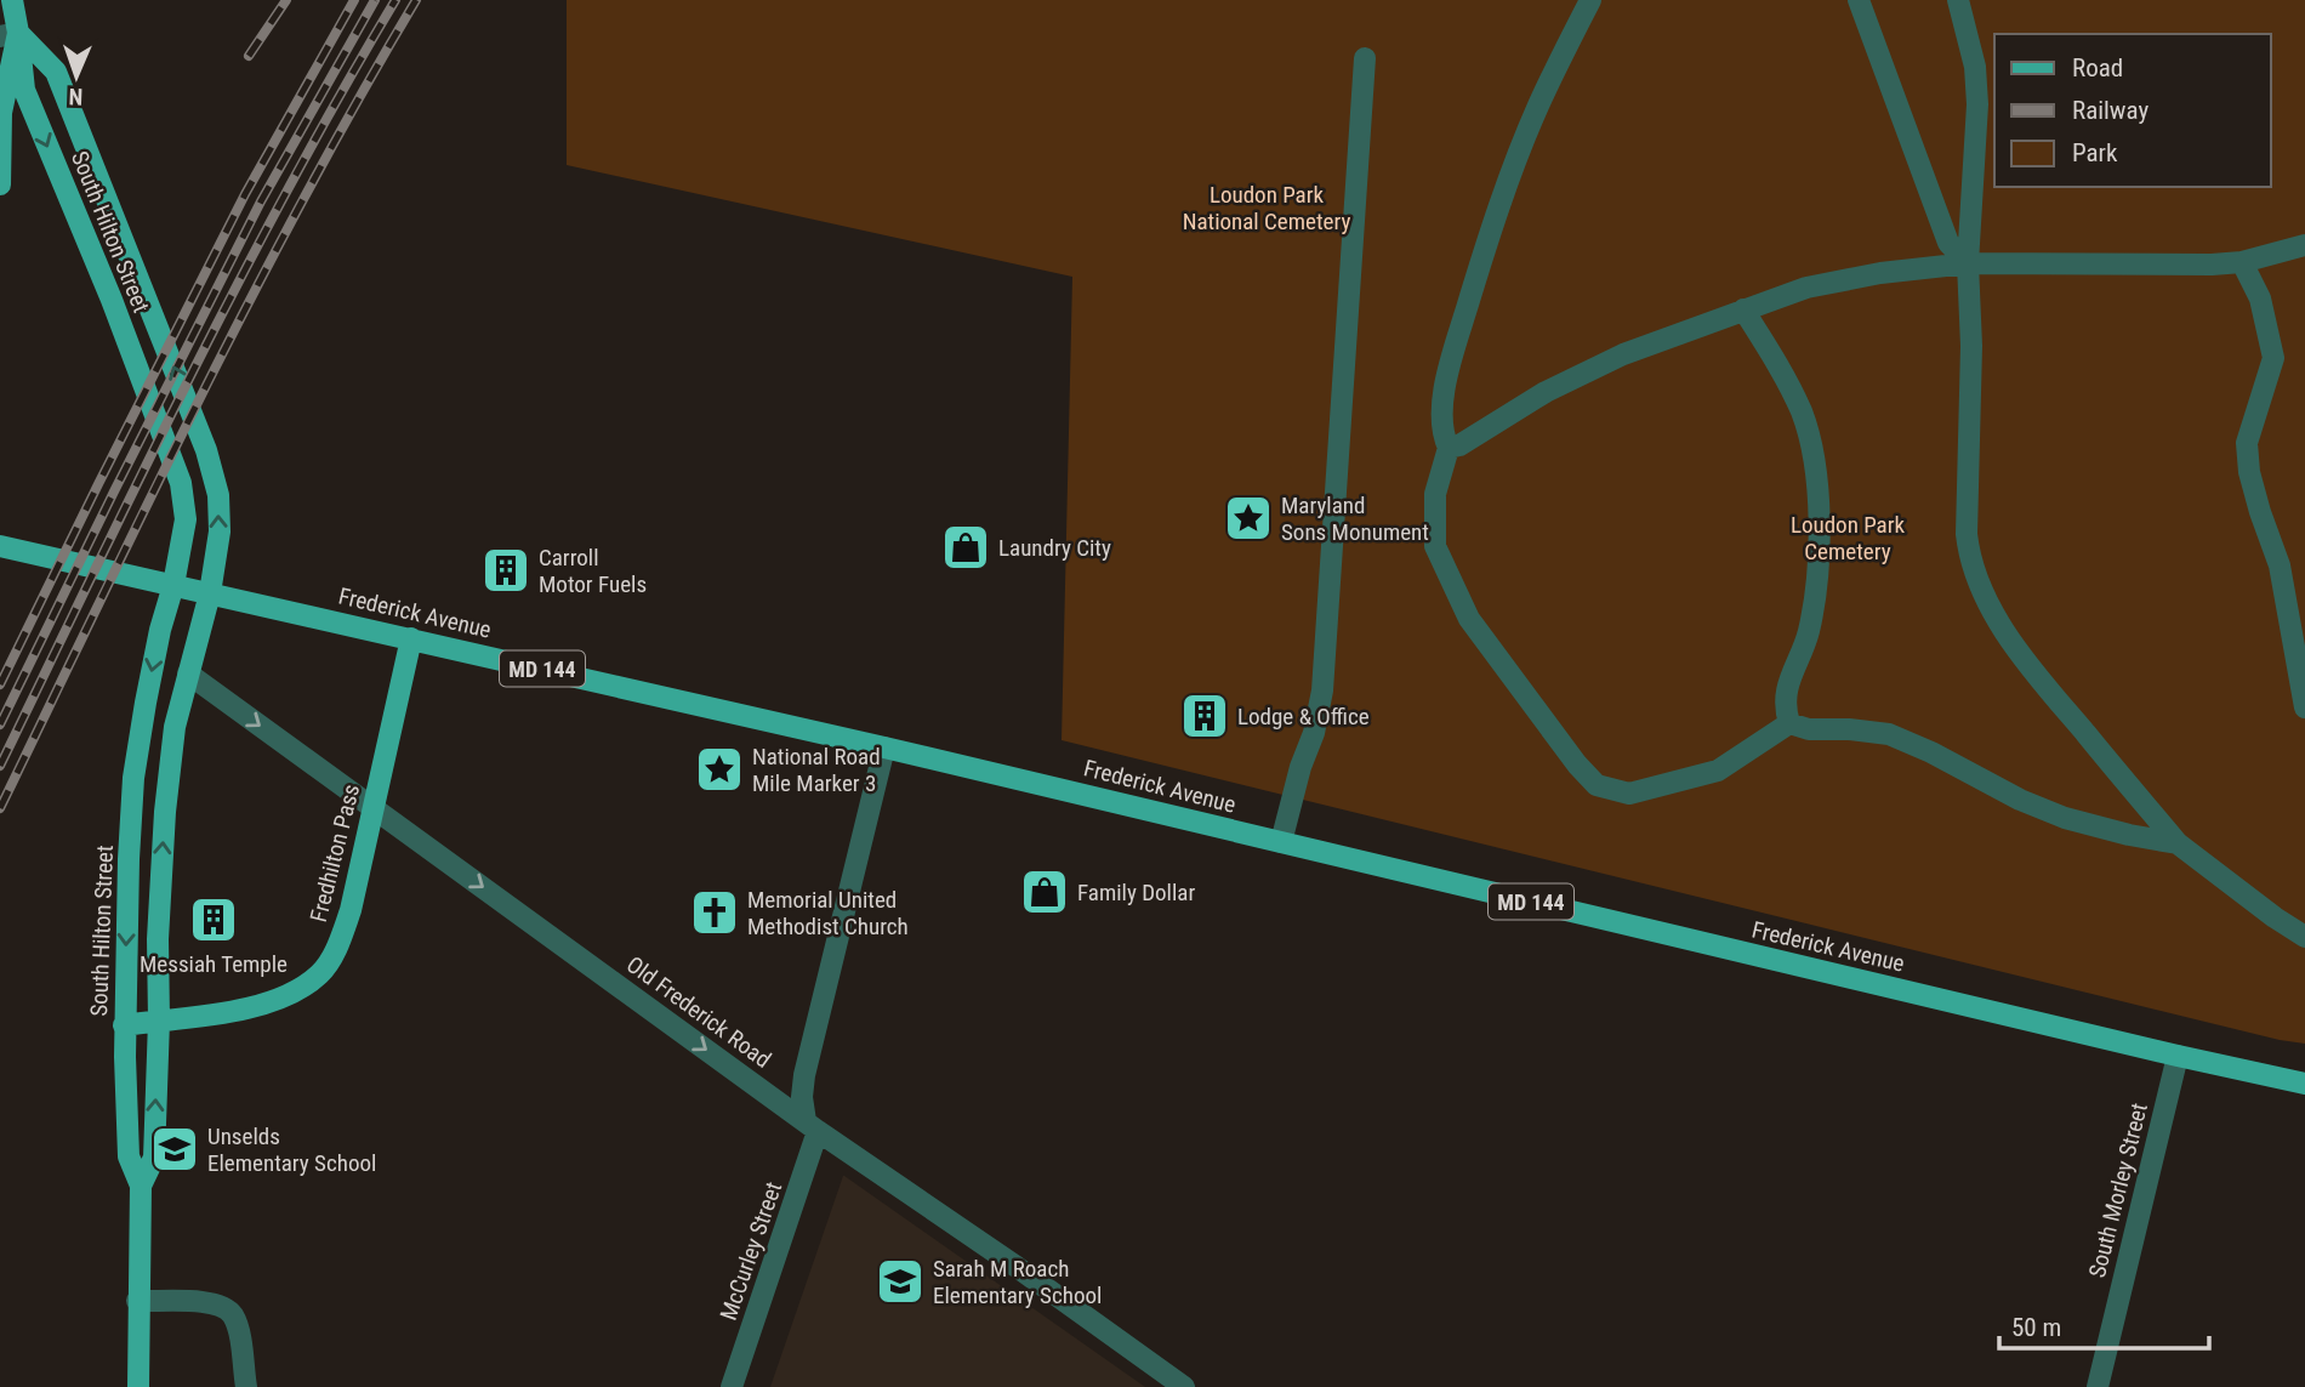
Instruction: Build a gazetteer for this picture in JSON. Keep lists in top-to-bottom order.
{
  "streets": {
    "main road": [
      "South Hilton Street",
      "Frederick Avenue",
      "MD 144",
      "Fredhilton Pass"
    ],
    "street": ["Old Frederick Road", "South Morley Street", "McCurley Street"]
  },
  "crossings": [
    ["South Hilton Street", "Frederick Avenue"],
    ["South Hilton Street", "Fredhilton Pass"],
    ["South Hilton Street", "Old Frederick Road"],
    ["Frederick Avenue", "Fredhilton Pass"],
    ["Frederick Avenue", "South Morley Street"],
    ["Frederick Avenue", "McCurley Street"],
    ["Fredhilton Pass", "Old Frederick Road"],
    ["Old Frederick Road", "McCurley Street"]
  ],
  "one_way": ["Old Frederick Road"],
  "parks": ["Loudon Park National Cemetery", "Loudon Park Cemetery"],
  "places": {
    "place": ["Maryland Sons Monument", "National Road Mile Marker 3"],
    "shop": ["Laundry City", "Family Dollar"],
    "building": ["Carroll Motor Fuels", "Lodge & Office", "Messiah Temple"],
    "church": ["Memorial United Methodist Church"],
    "school or university": ["Unselds Elementary School", "Sarah M Roach Elementary School"]
  },
  "legend": ["Road", "Railway", "Park"],
  "scale_bar": "50 m",
  "north": "bottom"
}
